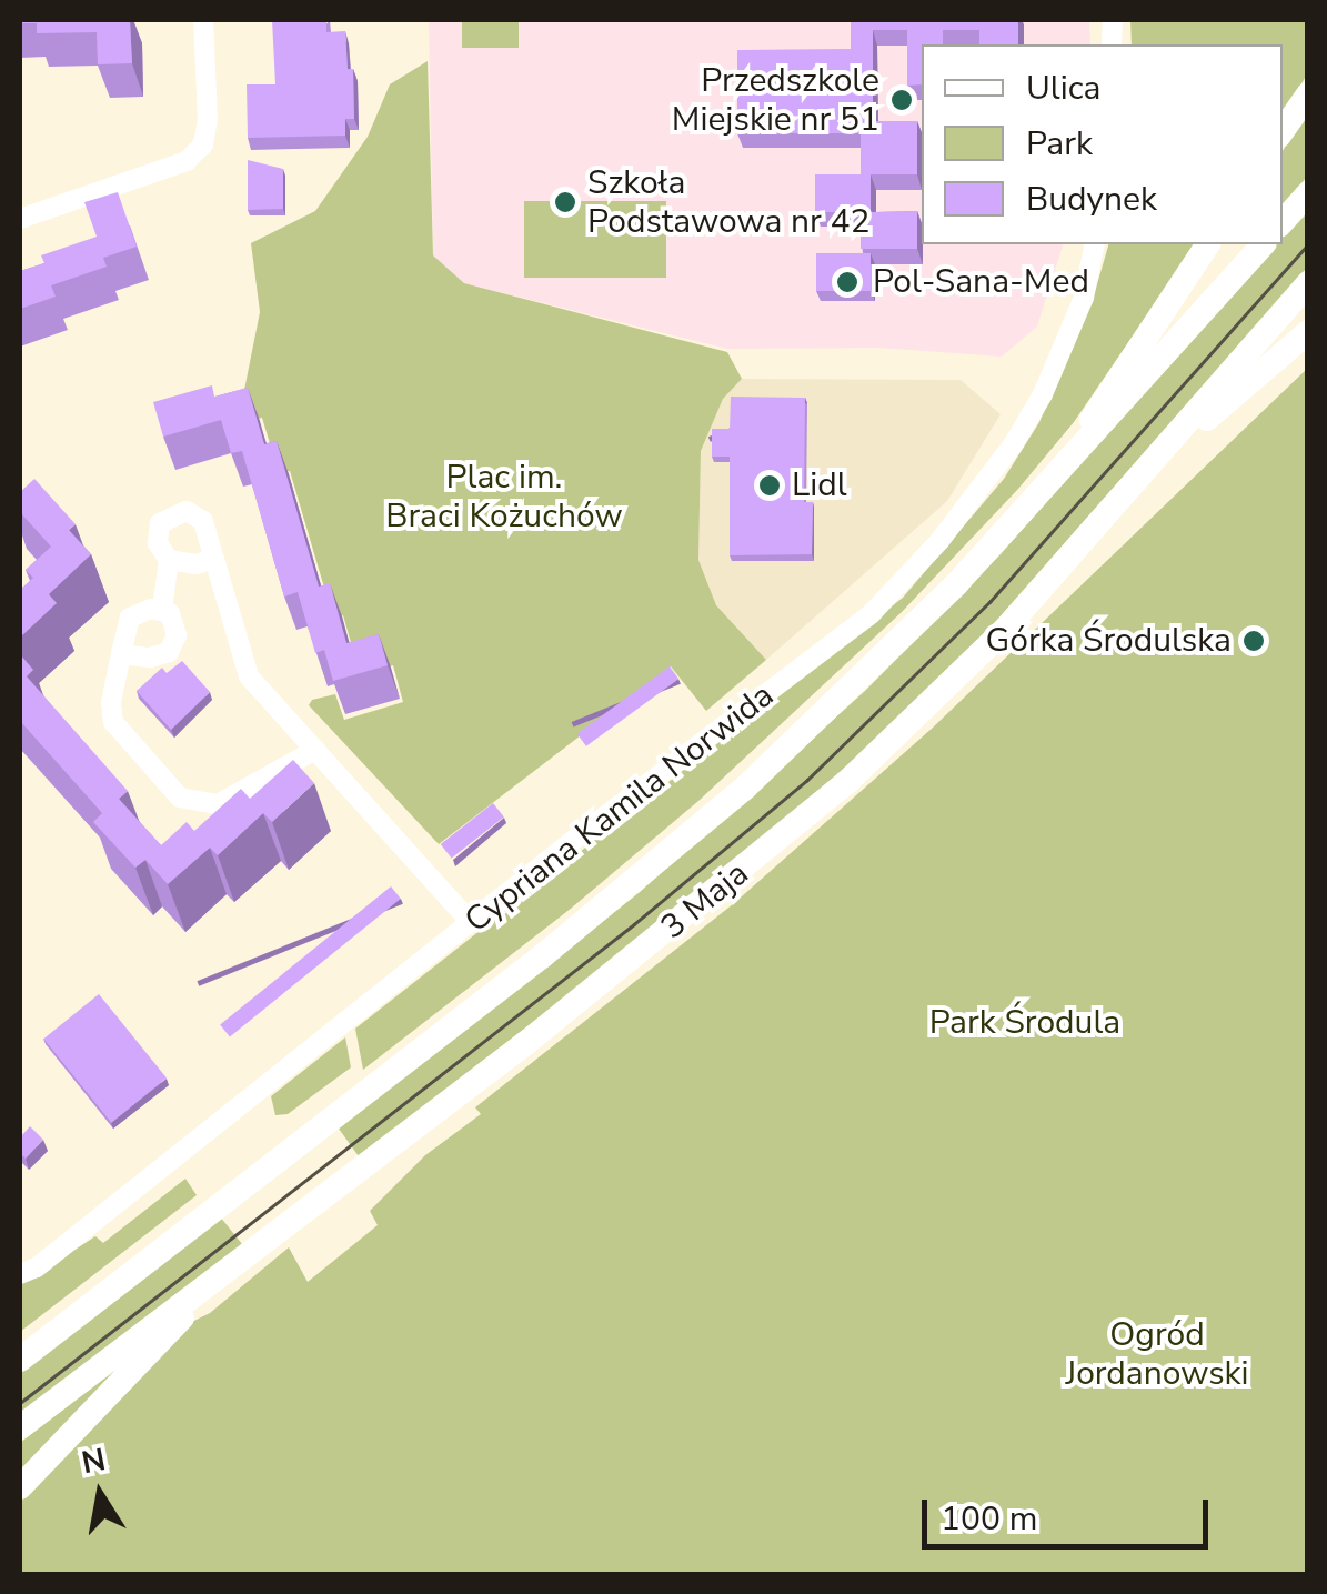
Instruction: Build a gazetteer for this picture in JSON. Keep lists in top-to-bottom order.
{
  "streets": {
    "main road": ["3 Maja"],
    "street": ["Cypriana Kamila Norwida"]
  },
  "parks": ["Plac im. Braci Kożuchów", "Park Środula", "Ogród Jordanowski"],
  "places": [
    "Przedszkole Miejskie nr 51",
    "Szkoła Podstawowa nr 42",
    "Pol-Sana-Med",
    "Lidl",
    "Górka Środulska"
  ],
  "legend": ["Ulica", "Park", "Budynek"],
  "scale_bar": "100 m",
  "north": "top"
}
